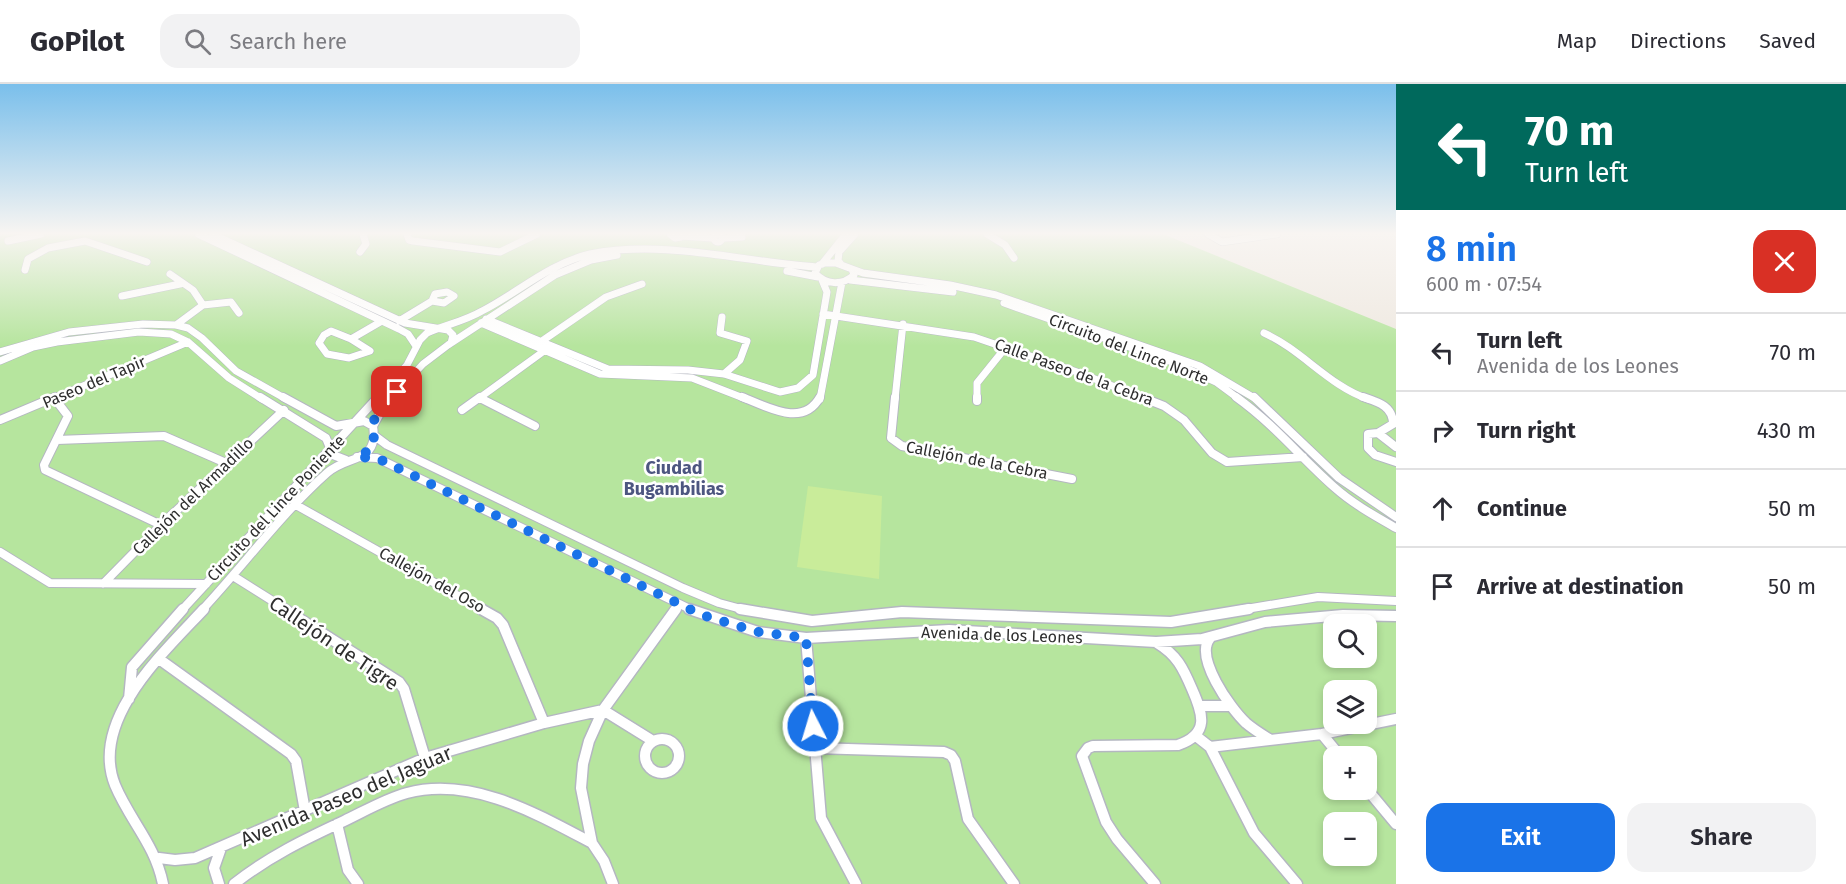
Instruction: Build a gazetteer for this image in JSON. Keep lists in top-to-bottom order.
{
  "streets": {
    "street": [
      "Circuito del Lince Norte",
      "Calle Paseo de la Cebra",
      "Paseo del Tapir",
      "Callejón de la Cebra",
      "Callejón del Armadillo",
      "Circuito del Lince Poniente",
      "Callejón del Oso",
      "Avenida de los Leones",
      "Callejón de Tigre",
      "Avenida Paseo del Jaguar"
    ]
  },
  "crossings": [
    ["Circuito del Lince Norte", "Calle Paseo de la Cebra"],
    ["Circuito del Lince Norte", "Circuito del Lince Poniente"],
    ["Calle Paseo de la Cebra", "Callejón de la Cebra"],
    ["Circuito del Lince Poniente", "Callejón del Oso"],
    ["Circuito del Lince Poniente", "Avenida de los Leones"],
    ["Circuito del Lince Poniente", "Callejón de Tigre"],
    ["Callejón del Oso", "Avenida Paseo del Jaguar"],
    ["Callejón de Tigre", "Avenida Paseo del Jaguar"]
  ],
  "districts": ["Ciudad Bugambilias"],
  "page": {
    "header": "GoPilot",
    "search": "Search here",
    "nav": ["Map", "Directions", "Saved"],
    "turn": ["70 m", "Turn left"],
    "heading": ["8 min", "600 m · 07:54"],
    "list": [
      {
        "name": "Turn left",
        "note": "Avenida de los Leones",
        "value": "70 m"
      },
      {
        "name": "Turn right",
        "value": "430 m"
      },
      {
        "name": "Continue",
        "value": "50 m"
      },
      {
        "name": "Arrive at destination",
        "value": "50 m"
      }
    ],
    "map_buttons": ["+", "−"],
    "buttons": ["Exit", "Share"]
  }
}
